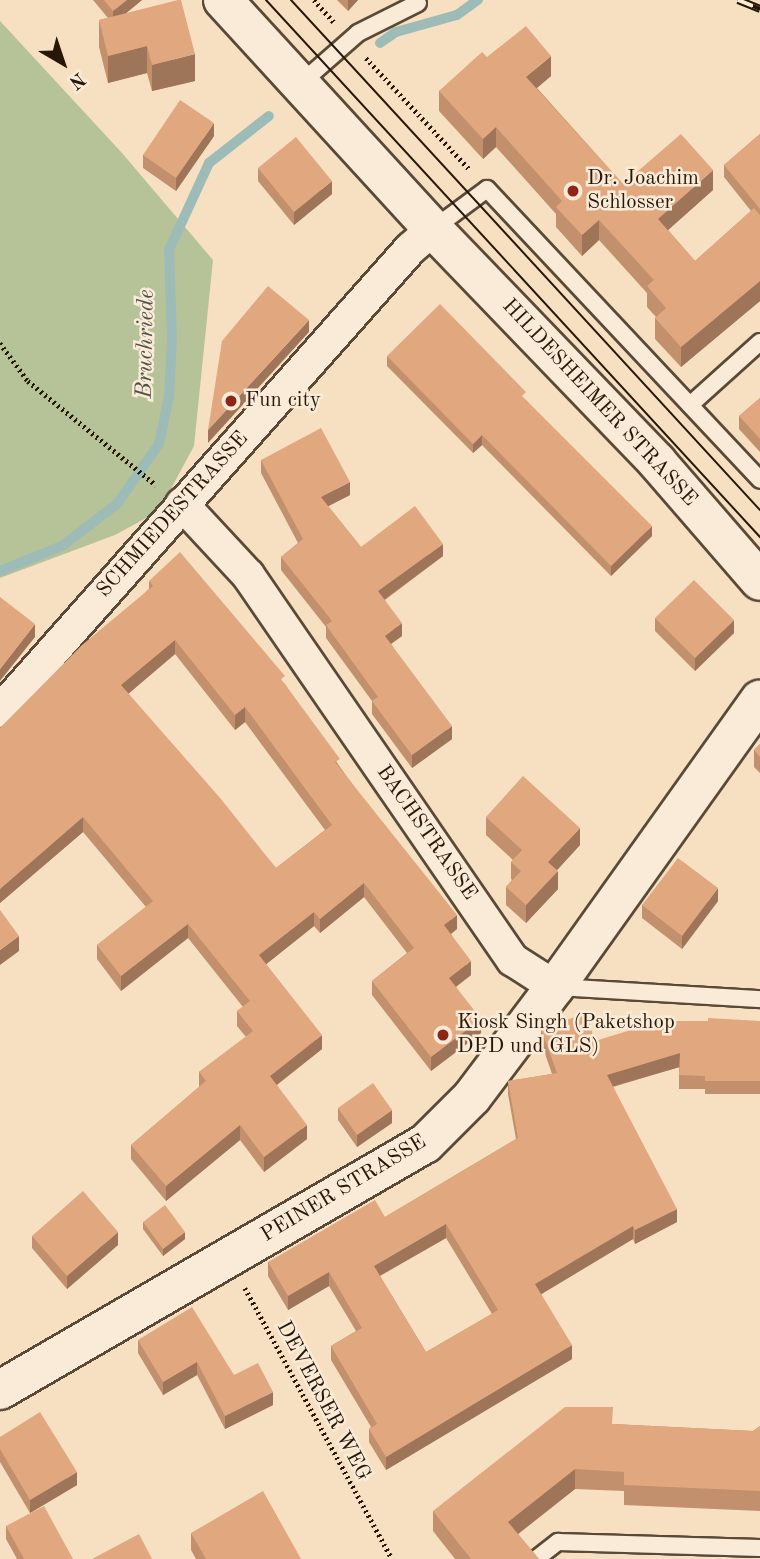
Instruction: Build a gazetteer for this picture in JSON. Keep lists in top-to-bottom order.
{
  "streets": {
    "street": [
      "HILDESHEIMER STRASSE",
      "SCHMIEDESTRASSE",
      "BACHSTRASSE",
      "PEINER STRASSE"
    ],
    "path": ["DEVERSER WEG"]
  },
  "crossings": [
    ["HILDESHEIMER STRASSE", "SCHMIEDESTRASSE"],
    ["SCHMIEDESTRASSE", "BACHSTRASSE"],
    ["BACHSTRASSE", "PEINER STRASSE"],
    ["PEINER STRASSE", "DEVERSER WEG"]
  ],
  "water": ["Bruchriede"],
  "places": ["Dr. Joachim Schlosser", "Fun city", "Kiosk Singh (Paketshop DPD und GLS)"],
  "north": "bottom right"
}
